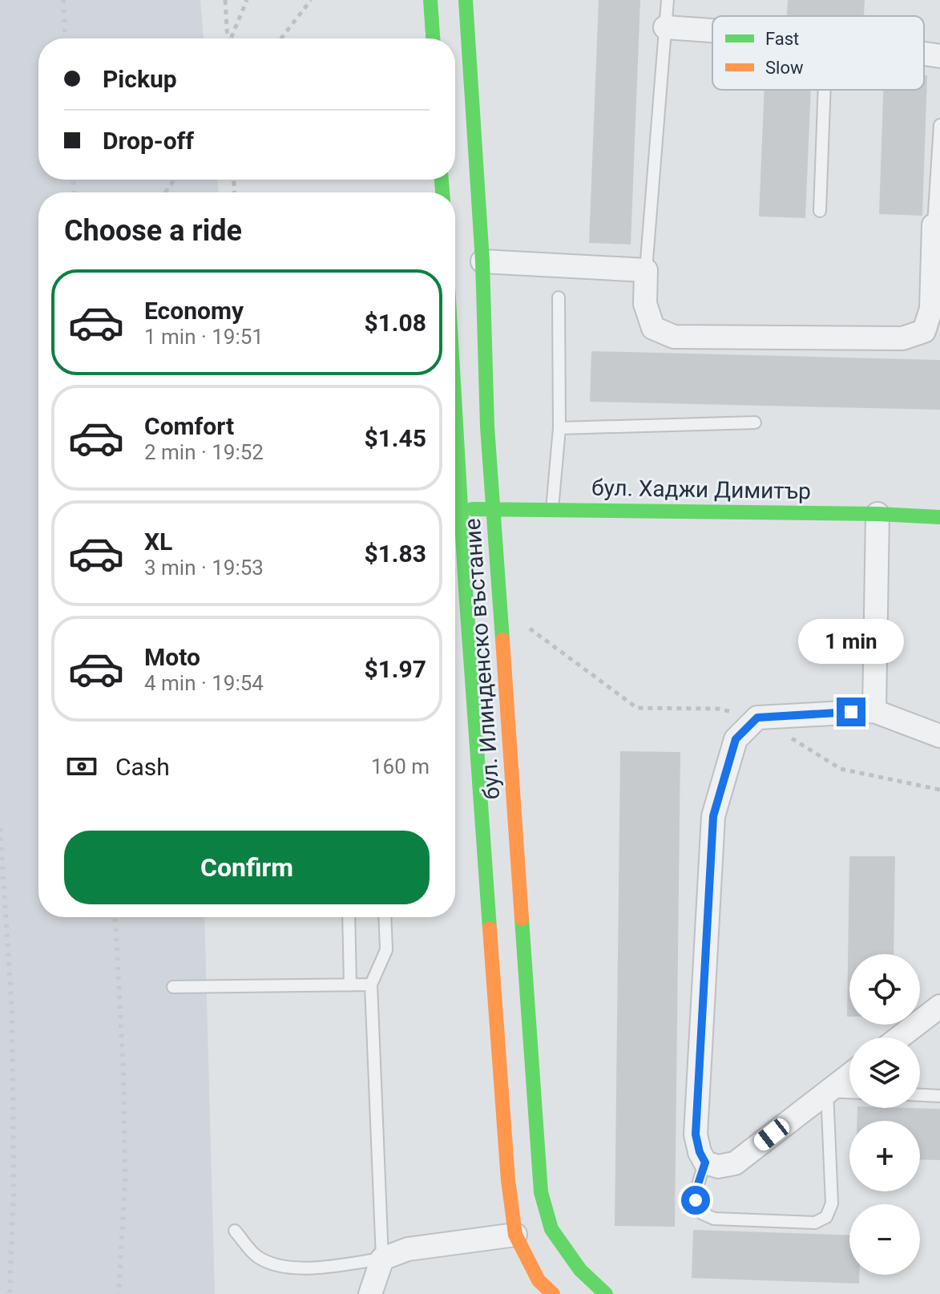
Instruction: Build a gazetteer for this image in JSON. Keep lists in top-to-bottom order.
{
  "streets": {
    "main road": ["бул. Хаджи Димитър", "бул. Илинденско въстание"]
  },
  "crossings": [
    ["бул. Хаджи Димитър", "бул. Илинденско въстание"]
  ],
  "legend": ["Fast", "Slow"],
  "page": {
    "banner": ["Pickup", "Drop-off"],
    "heading": "Choose a ride",
    "list": [
      {
        "name": "Economy",
        "note": "1 min · 19:51",
        "value": "$1.08"
      },
      {
        "name": "Comfort",
        "note": "2 min · 19:52",
        "value": "$1.45"
      },
      {
        "name": "XL",
        "note": "3 min · 19:53",
        "value": "$1.83"
      },
      {
        "name": "Moto",
        "note": "4 min · 19:54",
        "value": "$1.97"
      }
    ],
    "bubble": "1 min",
    "pay": ["Cash", "160 m"],
    "buttons": "Confirm",
    "map_buttons": ["+", "−"]
  }
}
